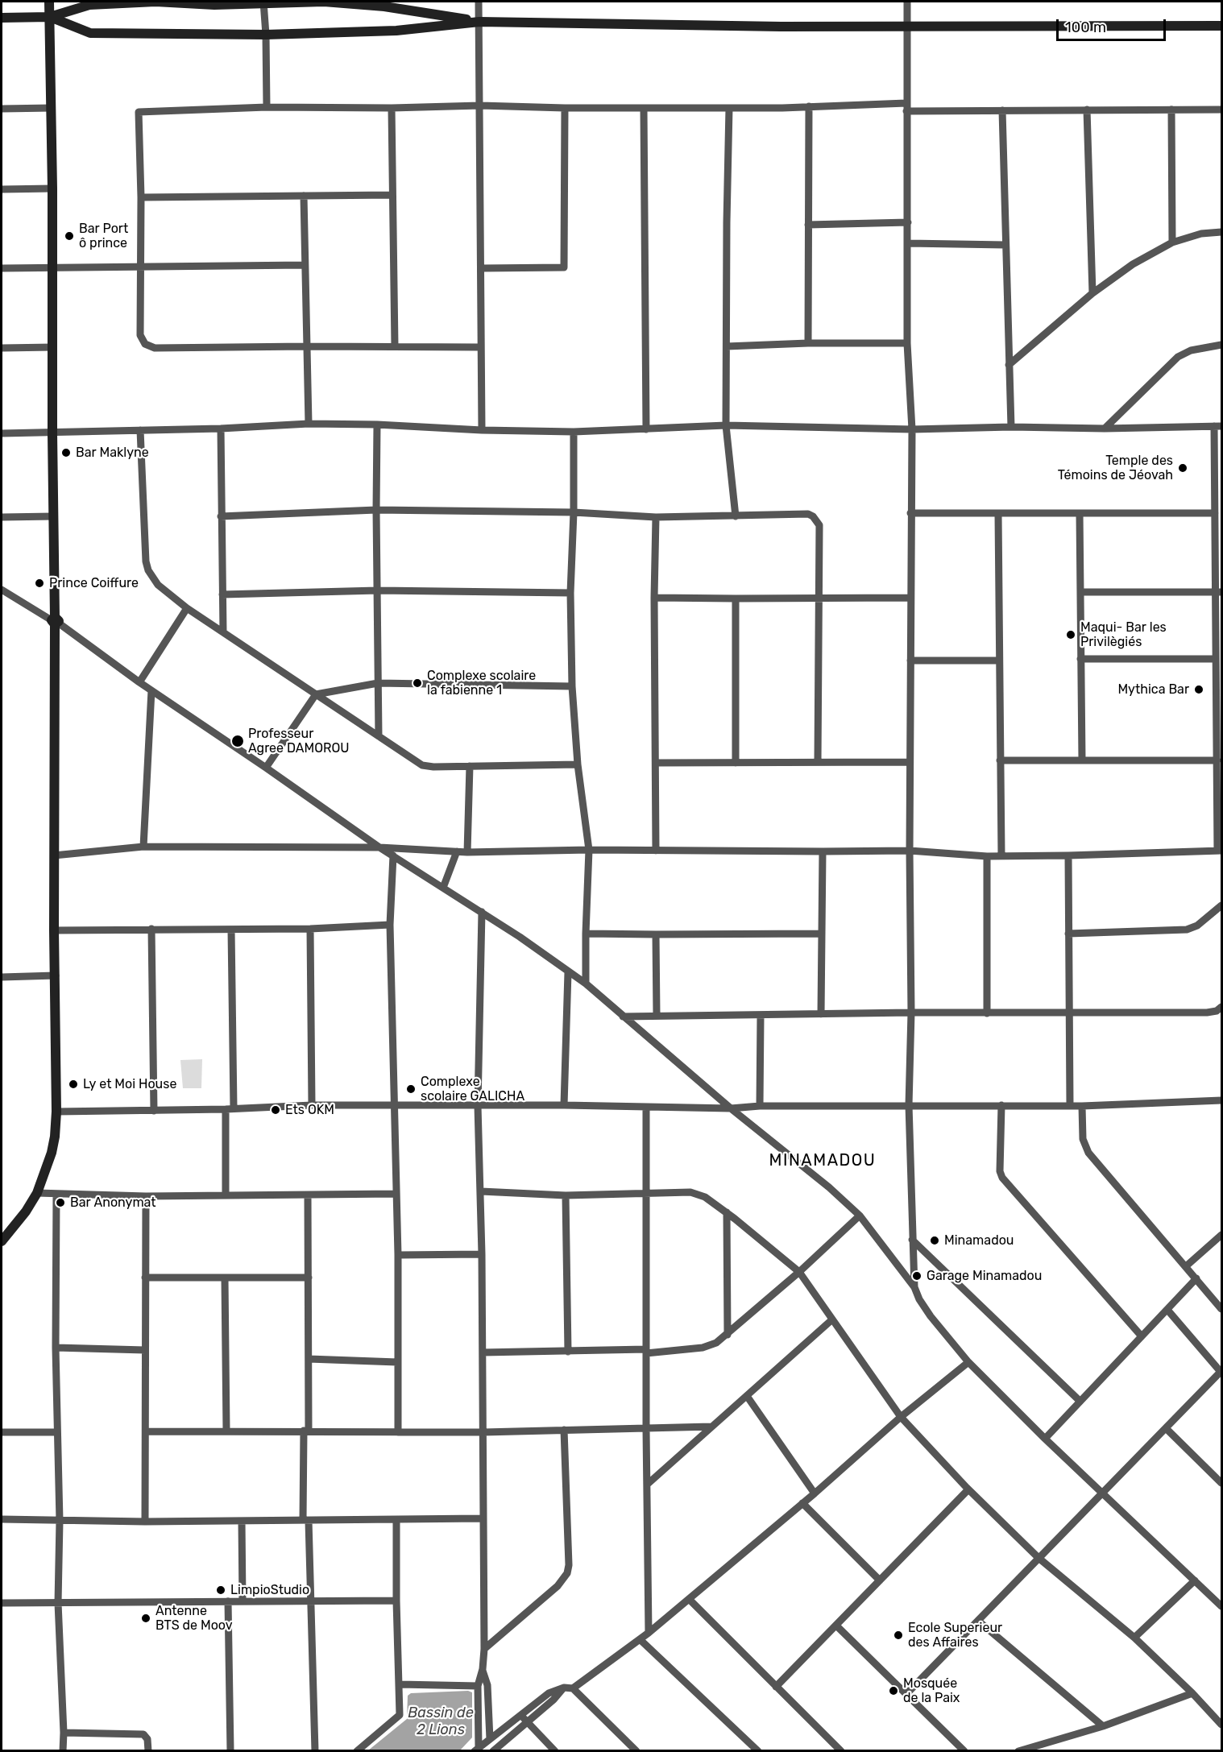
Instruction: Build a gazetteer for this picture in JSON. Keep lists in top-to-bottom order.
{
  "districts": ["MINAMADOU"],
  "water": ["Bassin de 2 Lions"],
  "places": [
    "Bar Port ô prince",
    "Bar Maklyne",
    "Temple des Témoins de Jéovah",
    "Prince Coiffure",
    "Maqui- Bar les Privilègiés",
    "Complexe scolaire la fabienne 1",
    "Mythica Bar",
    "Professeur Agree DAMOROU",
    "Ly et Moi House",
    "Complexe scolaire GALICHA",
    "Ets OKM",
    "Bar Anonymat",
    "Minamadou",
    "Garage Minamadou",
    "LimpioStudio",
    "Antenne BTS de Moov",
    "Ecole Superieur des Affaires",
    "Mosquée de la Paix"
  ],
  "scale_bar": "100 m"
}
